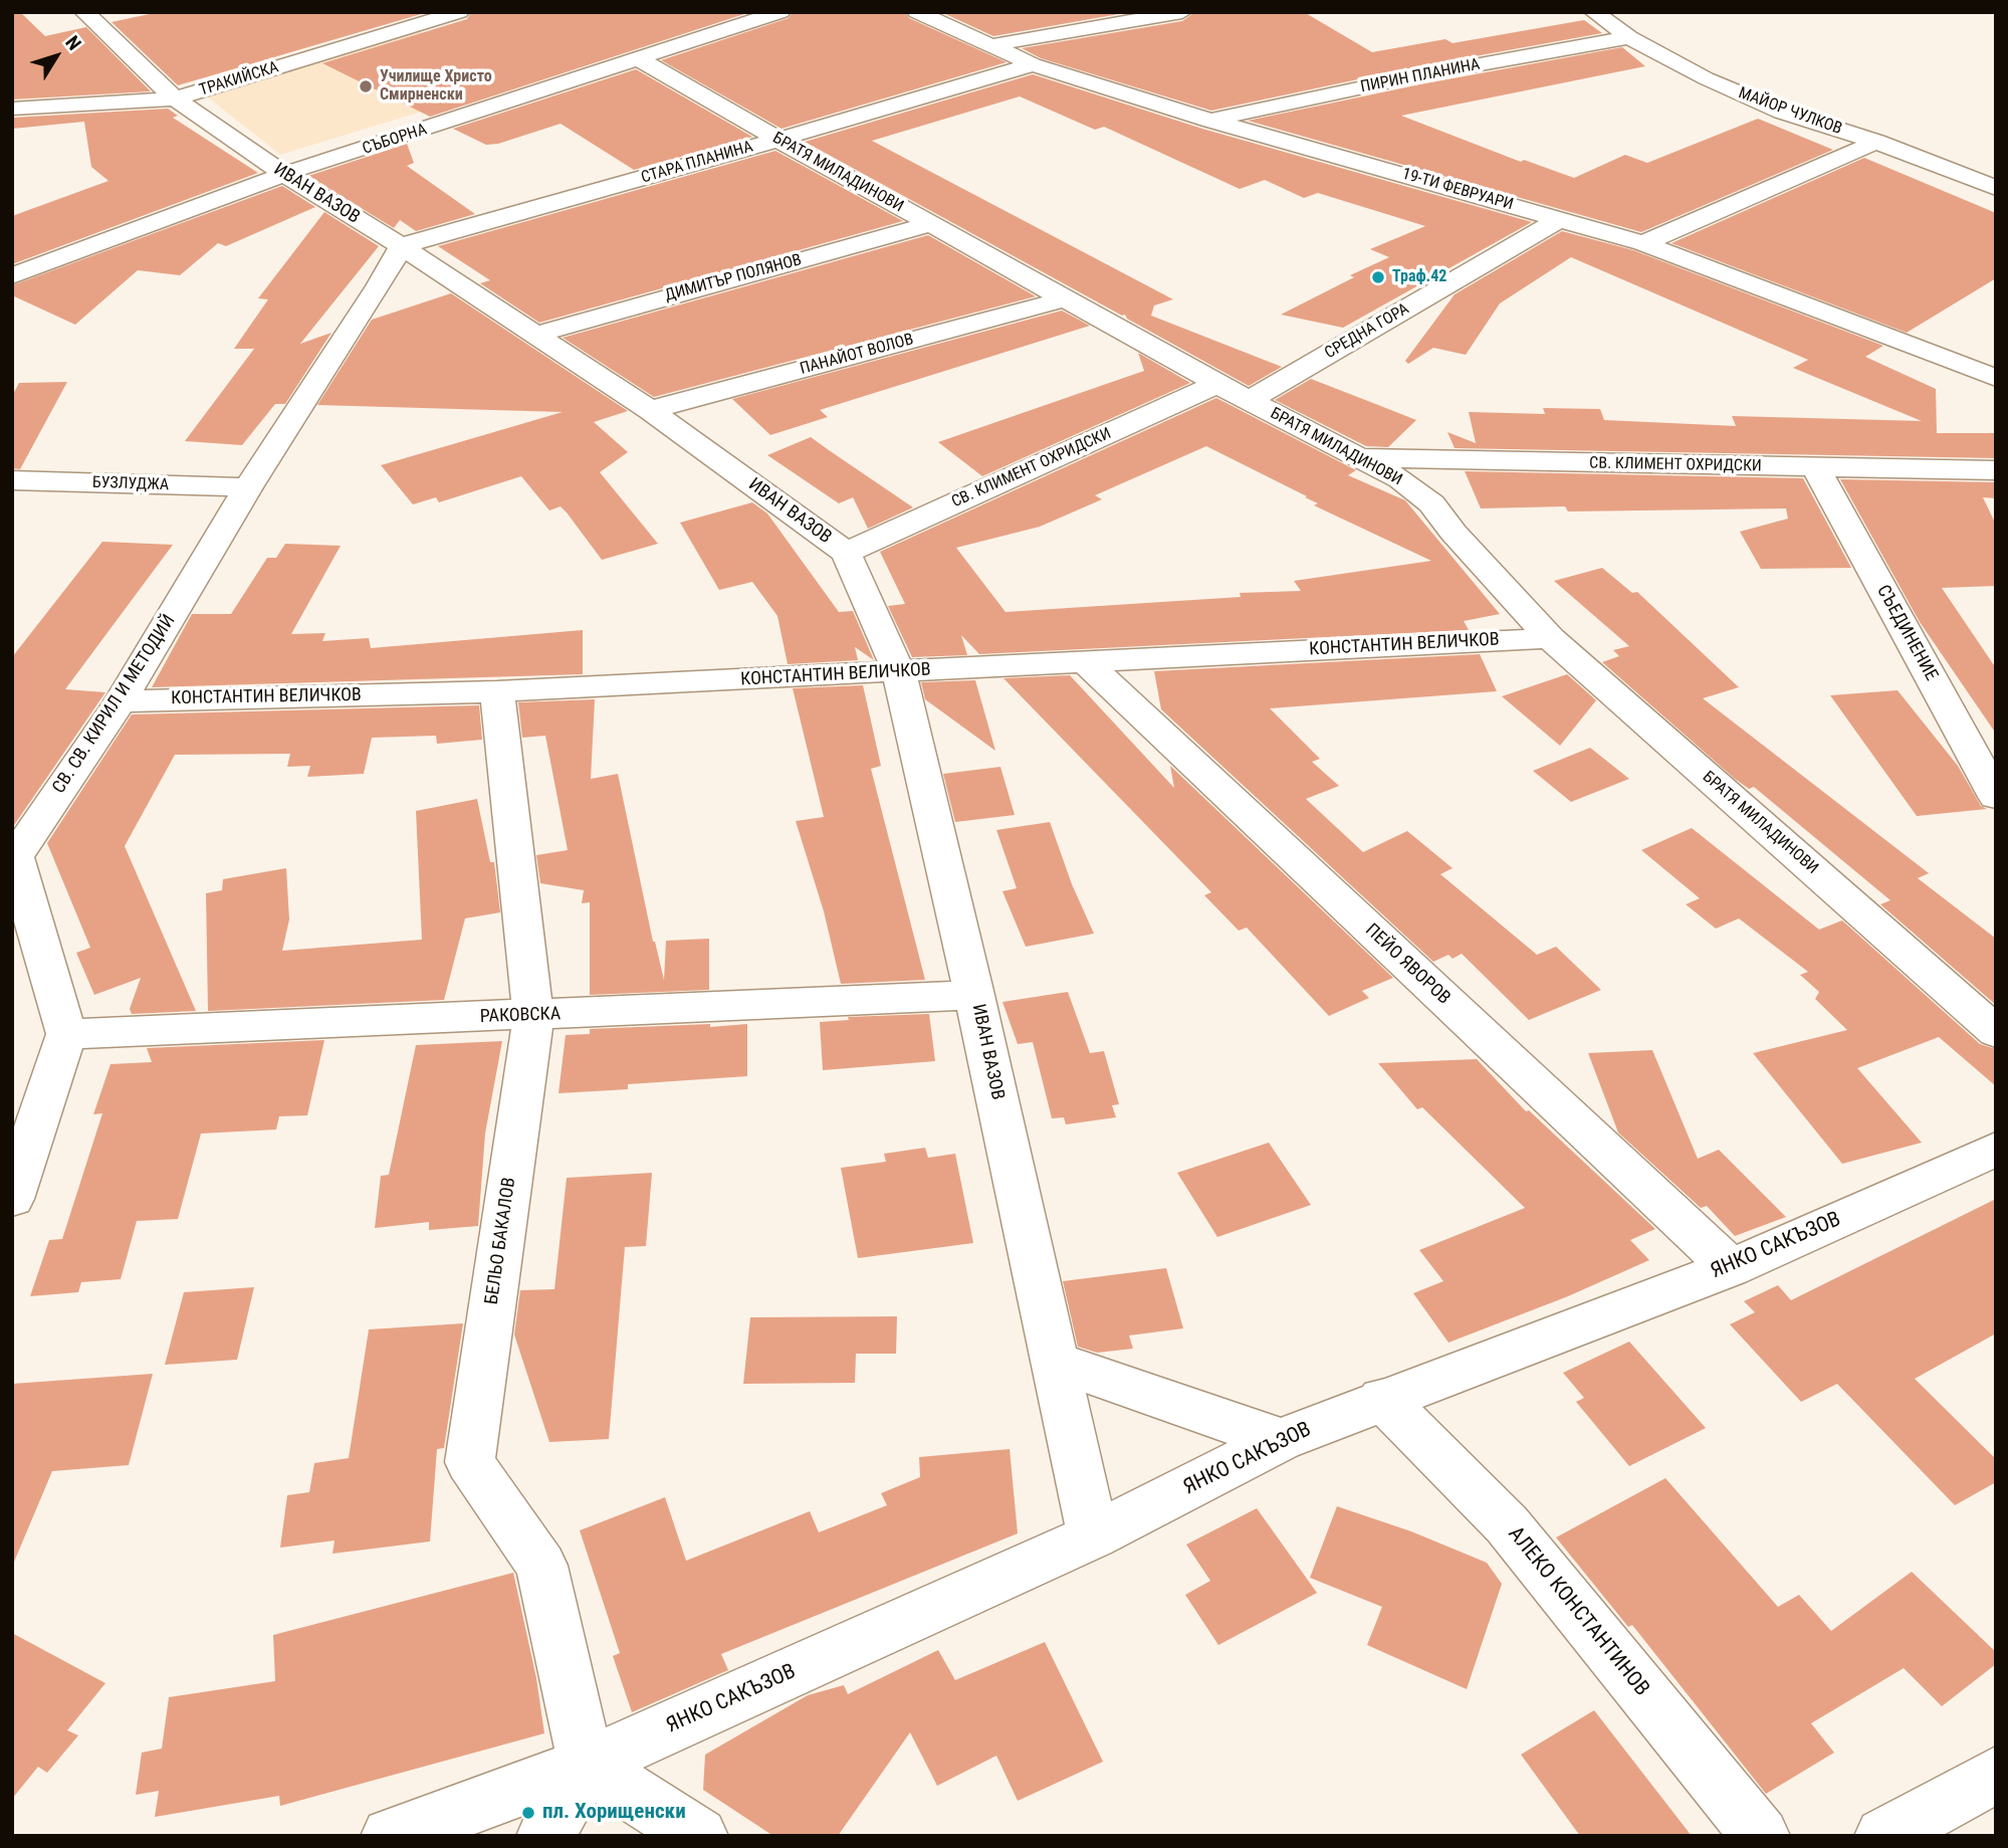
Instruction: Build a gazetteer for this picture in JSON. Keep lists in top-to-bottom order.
{
  "streets": {
    "street": [
      "ПИРИН ПЛАНИНА",
      "ТРАКИЙСКА",
      "МАЙОР ЧУЛКОВ",
      "СЪБОРНА",
      "СТАРА ПЛАНИНА",
      "БРАТЯ МИЛАДИНОВИ",
      "19-ТИ ФЕВРУАРИ",
      "ИВАН ВАЗОВ",
      "ДИМИТЪР ПОЛЯНОВ",
      "СРЕДНА ГОРА",
      "ПАНАЙОТ ВОЛОВ",
      "СВ. КЛИМЕНТ ОХРИДСКИ",
      "БУЗЛУДЖА",
      "СЪЕДИНЕНИЕ",
      "КОНСТАНТИН ВЕЛИЧКОВ",
      "СВ. СВ. КИРИЛ И МЕТОДИЙ",
      "ПЕЙО ЯВОРОВ",
      "РАКОВСКА",
      "БЕЛЬО БАКАЛОВ",
      "ЯНКО САКЪЗОВ",
      "АЛЕКО КОНСТАНТИНОВ"
    ]
  },
  "crossings": [
    ["ПИРИН ПЛАНИНА", "МАЙОР ЧУЛКОВ"],
    ["ПИРИН ПЛАНИНА", "19-ТИ ФЕВРУАРИ"],
    ["ТРАКИЙСКА", "ИВАН ВАЗОВ"],
    ["СЪБОРНА", "БРАТЯ МИЛАДИНОВИ"],
    ["СЪБОРНА", "ИВАН ВАЗОВ"],
    ["СТАРА ПЛАНИНА", "БРАТЯ МИЛАДИНОВИ"],
    ["СТАРА ПЛАНИНА", "19-ТИ ФЕВРУАРИ"],
    ["СТАРА ПЛАНИНА", "ИВАН ВАЗОВ"],
    ["СТАРА ПЛАНИНА", "СВ. СВ. КИРИЛ И МЕТОДИЙ"],
    ["БРАТЯ МИЛАДИНОВИ", "ДИМИТЪР ПОЛЯНОВ"],
    ["БРАТЯ МИЛАДИНОВИ", "СРЕДНА ГОРА"],
    ["БРАТЯ МИЛАДИНОВИ", "ПАНАЙОТ ВОЛОВ"],
    ["БРАТЯ МИЛАДИНОВИ", "СВ. КЛИМЕНТ ОХРИДСКИ"],
    ["БРАТЯ МИЛАДИНОВИ", "КОНСТАНТИН ВЕЛИЧКОВ"],
    ["19-ТИ ФЕВРУАРИ", "СРЕДНА ГОРА"],
    ["ИВАН ВАЗОВ", "ДИМИТЪР ПОЛЯНОВ"],
    ["ИВАН ВАЗОВ", "ПАНАЙОТ ВОЛОВ"],
    ["ИВАН ВАЗОВ", "СВ. КЛИМЕНТ ОХРИДСКИ"],
    ["ИВАН ВАЗОВ", "КОНСТАНТИН ВЕЛИЧКОВ"],
    ["ИВАН ВАЗОВ", "СВ. СВ. КИРИЛ И МЕТОДИЙ"],
    ["ИВАН ВАЗОВ", "РАКОВСКА"],
    ["ИВАН ВАЗОВ", "ЯНКО САКЪЗОВ"],
    ["СВ. КЛИМЕНТ ОХРИДСКИ", "СЪЕДИНЕНИЕ"],
    ["БУЗЛУДЖА", "СВ. СВ. КИРИЛ И МЕТОДИЙ"],
    ["КОНСТАНТИН ВЕЛИЧКОВ", "СВ. СВ. КИРИЛ И МЕТОДИЙ"],
    ["КОНСТАНТИН ВЕЛИЧКОВ", "ПЕЙО ЯВОРОВ"],
    ["КОНСТАНТИН ВЕЛИЧКОВ", "БЕЛЬО БАКАЛОВ"],
    ["СВ. СВ. КИРИЛ И МЕТОДИЙ", "РАКОВСКА"],
    ["ПЕЙО ЯВОРОВ", "ЯНКО САКЪЗОВ"],
    ["РАКОВСКА", "БЕЛЬО БАКАЛОВ"],
    ["БЕЛЬО БАКАЛОВ", "ЯНКО САКЪЗОВ"],
    ["ЯНКО САКЪЗОВ", "АЛЕКО КОНСТАНТИНОВ"]
  ],
  "places": ["Училище Христо Смирненски", "Траф.42", "пл. Хорищенски"],
  "north": "top right"
}
